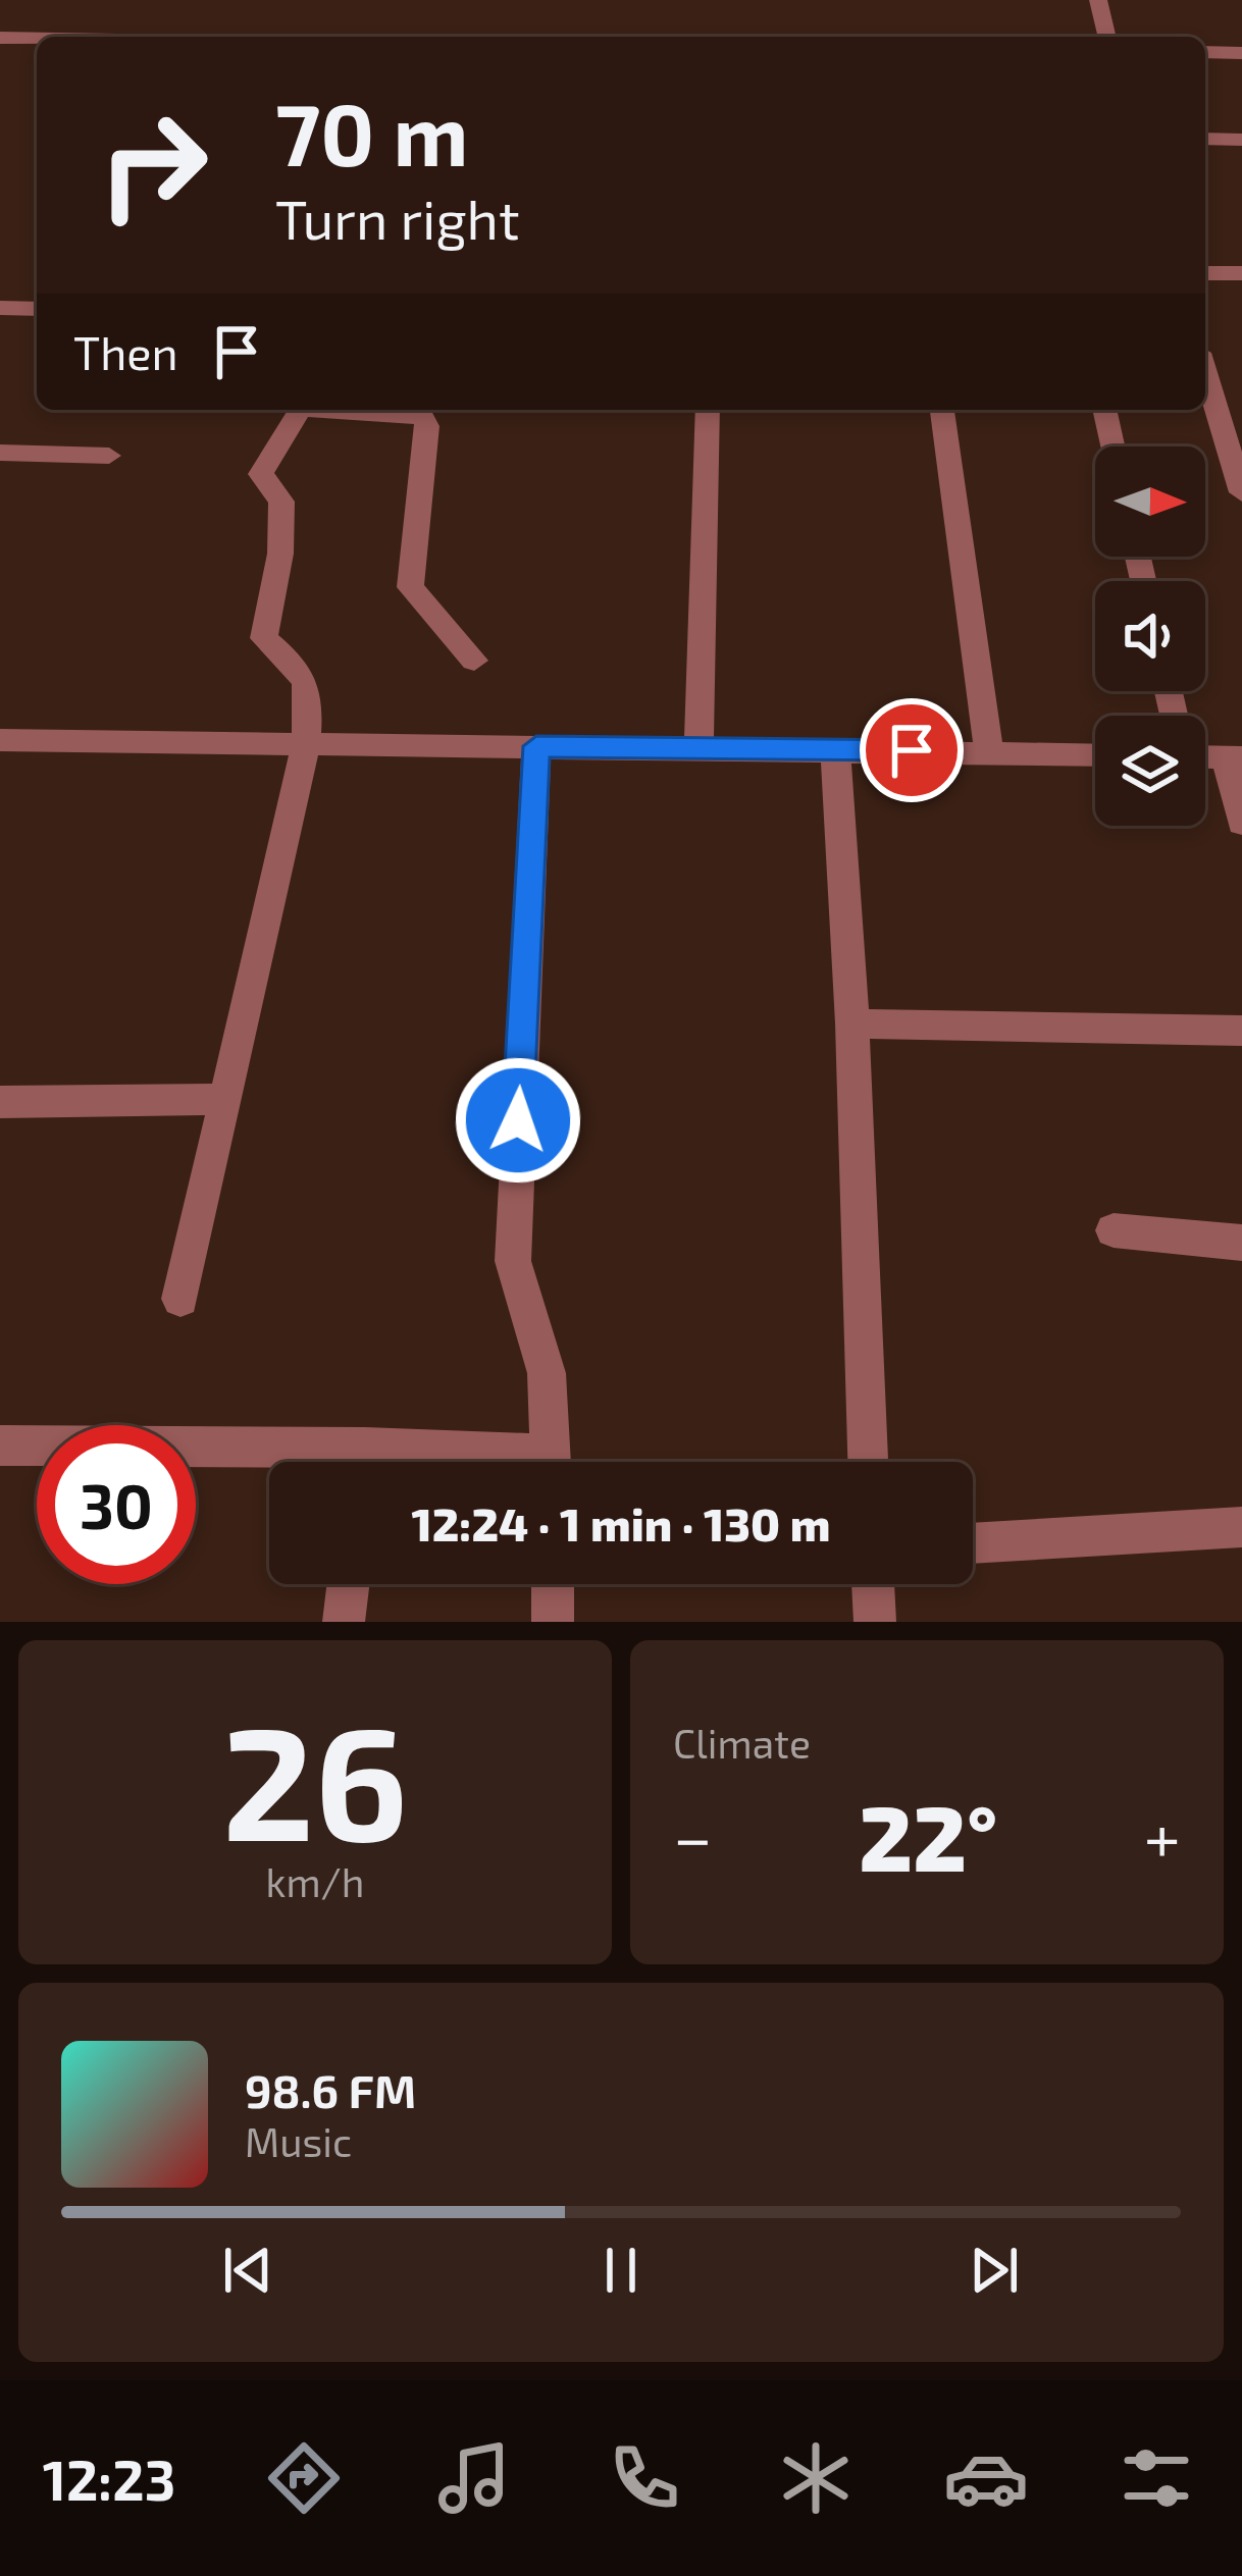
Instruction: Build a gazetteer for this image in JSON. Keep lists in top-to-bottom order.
{
  "north": "right",
  "page": {
    "turn": ["70 m", "Turn right"],
    "then": "Then",
    "limit": "30",
    "trip": "12:24 · 1 min · 130 m",
    "tile": [
      ["26", "km/h"],
      "Climate"
    ],
    "heat": ["−", "22°", "+"],
    "song": ["98.6 FM", "Music"],
    "tabs": "12:23"
  }
}
